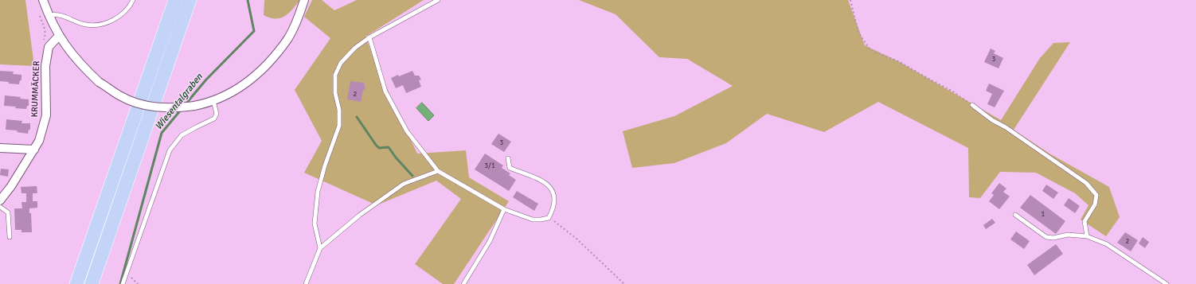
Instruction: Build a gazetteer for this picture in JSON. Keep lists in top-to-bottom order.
{
  "streets": {
    "street": ["KRUMMÄCKER"]
  },
  "water": ["Wiesentalgraben"],
  "house_numbers": [
    "3",
    "2",
    "3",
    "3/1",
    "1",
    "2"
  ]
}
